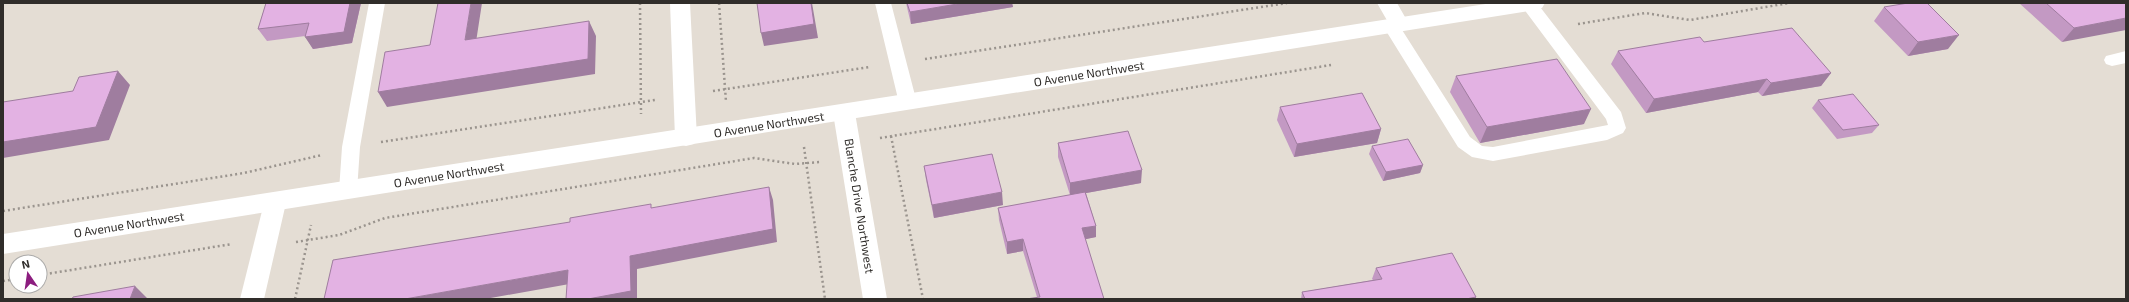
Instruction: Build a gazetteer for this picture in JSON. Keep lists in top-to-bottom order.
{
  "streets": {
    "street": ["O Avenue Northwest", "Blanche Drive Northwest"]
  },
  "crossings": [
    ["O Avenue Northwest", "Blanche Drive Northwest"]
  ],
  "north": "top"
}
